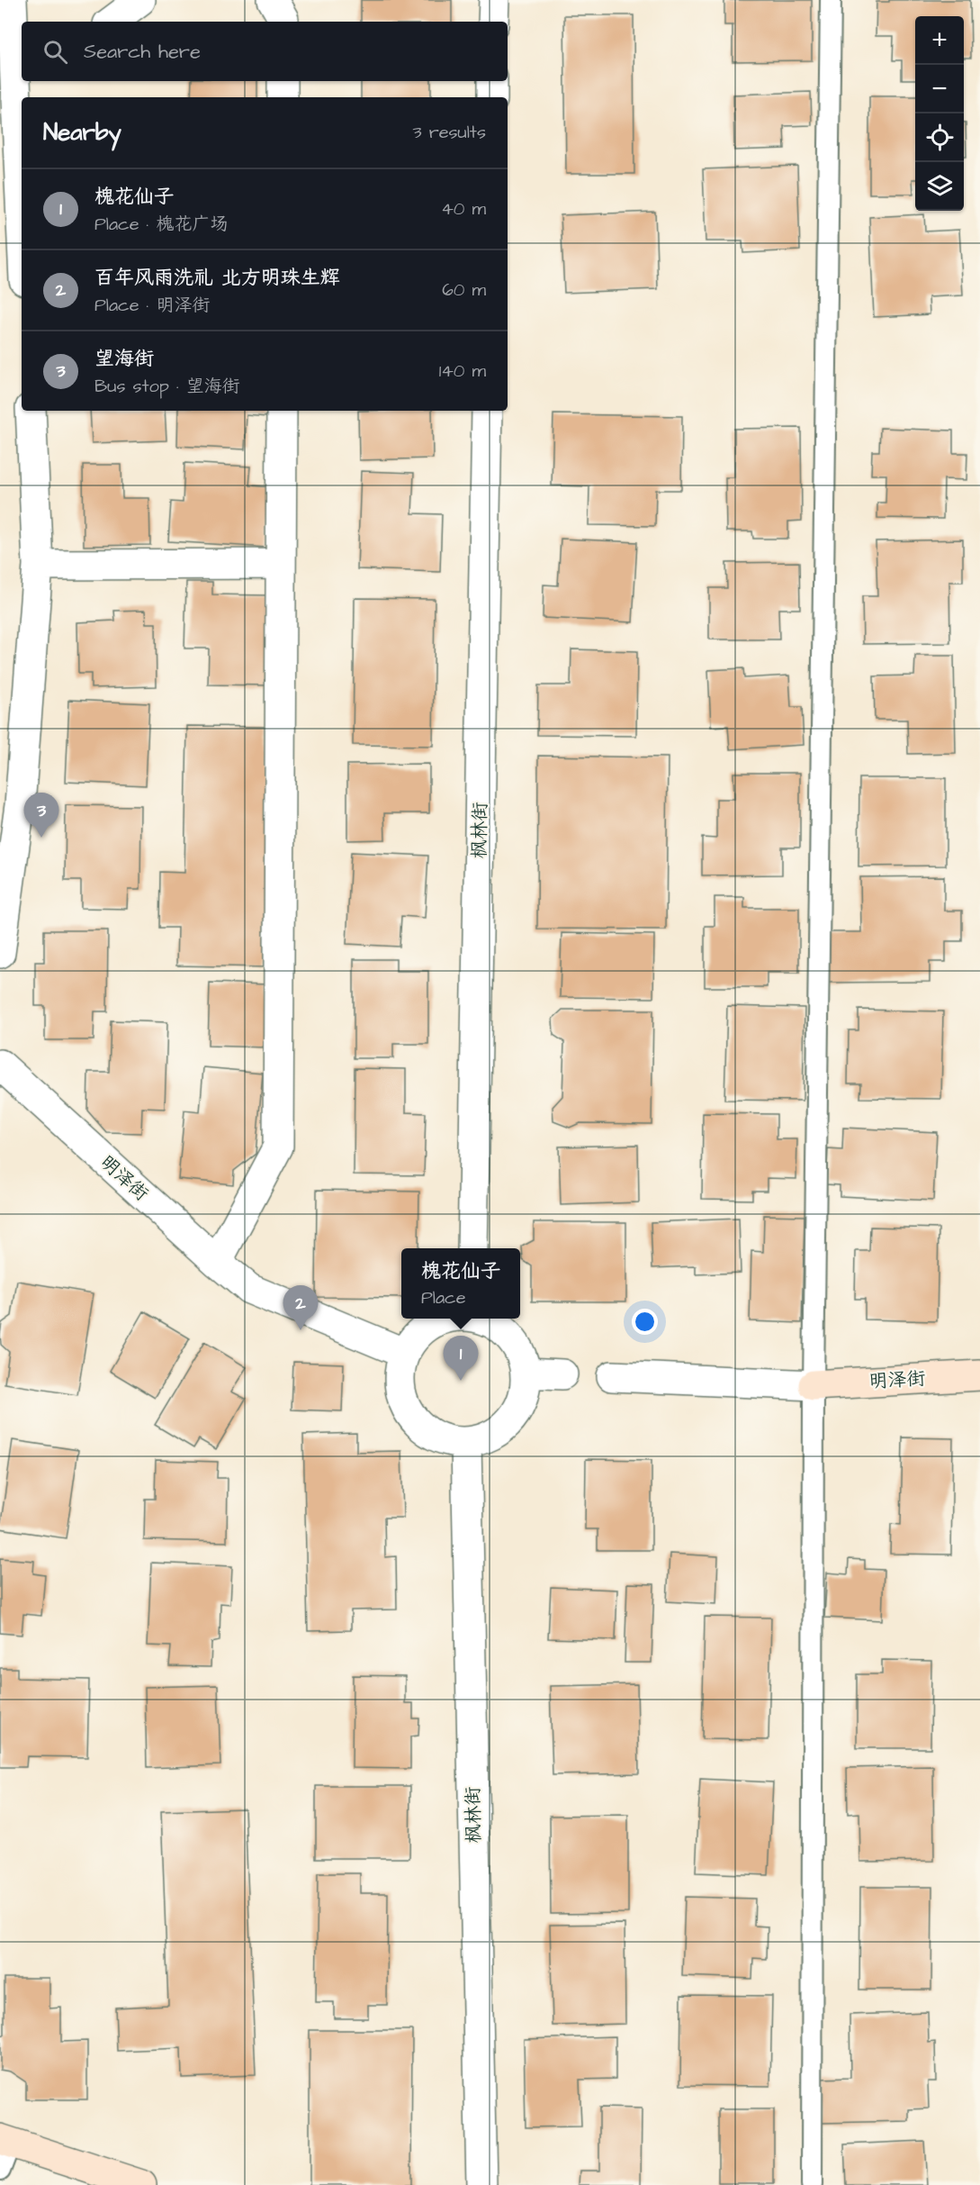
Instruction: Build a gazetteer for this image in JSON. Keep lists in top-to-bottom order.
{
  "streets": {
    "street": ["枫林街", "明泽街"]
  },
  "page": {
    "map_buttons": ["+", "−"],
    "search": "Search here",
    "heading": ["Nearby", "3 results"],
    "list": [
      {
        "mark": "1",
        "name": "槐花仙子",
        "note": "Place · 槐花广场",
        "value": "40 m"
      },
      {
        "mark": "2",
        "name": "百年风雨洗礼 北方明珠生辉",
        "note": "Place · 明泽街",
        "value": "60 m"
      },
      {
        "mark": "3",
        "name": "望海街",
        "note": "Bus stop · 望海街",
        "value": "140 m"
      }
    ],
    "pins": ["3", "2", "1"],
    "popup": ["槐花仙子", "Place"]
  }
}
